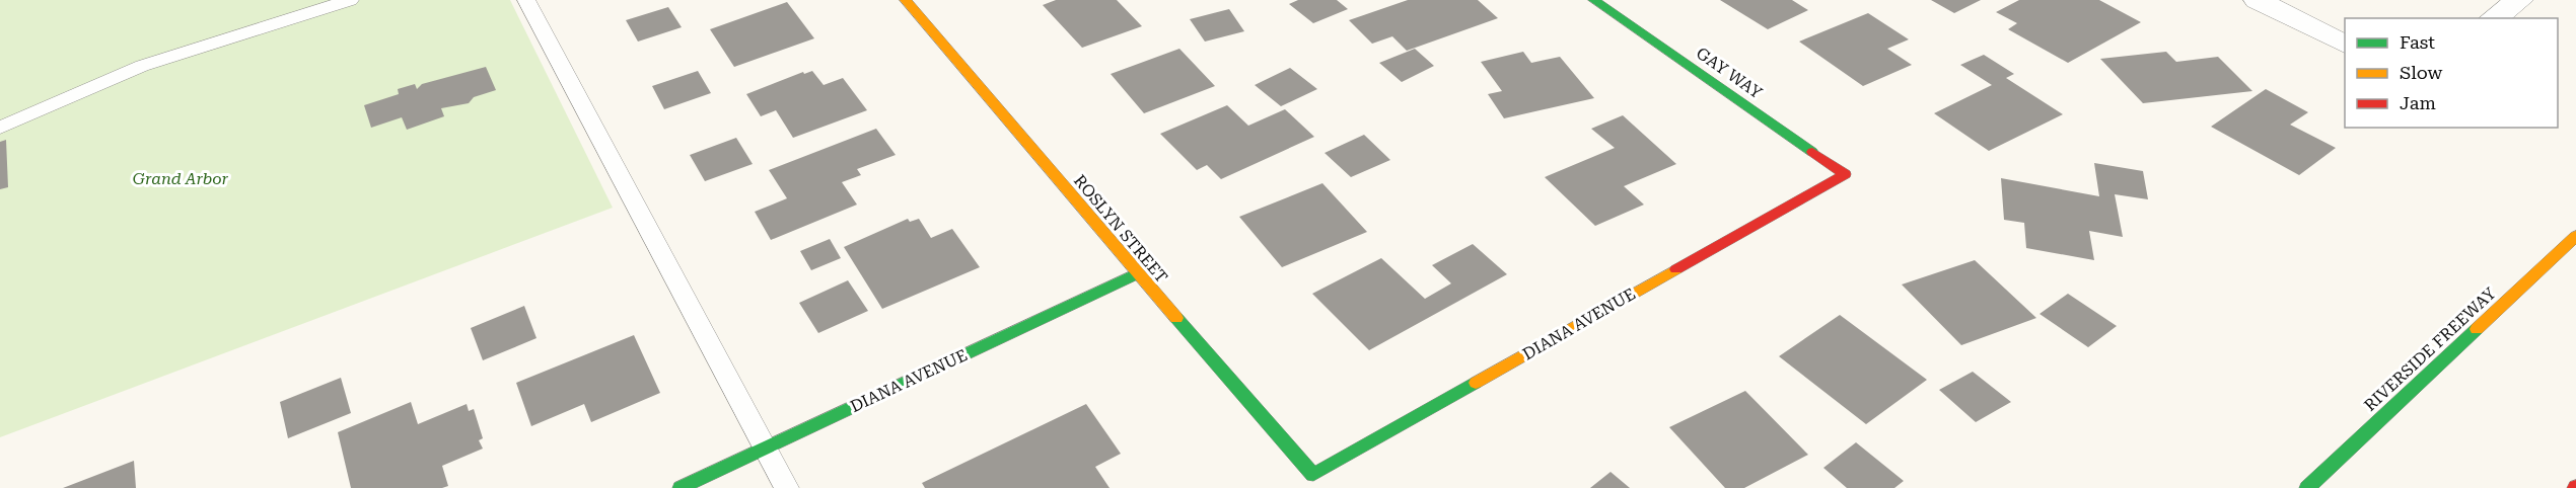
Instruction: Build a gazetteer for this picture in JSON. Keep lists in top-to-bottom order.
{
  "streets": {
    "main road": [
      "GAY WAY",
      "ROSLYN STREET",
      "DIANA AVENUE",
      "RIVERSIDE FREEWAY"
    ]
  },
  "crossings": [
    ["GAY WAY", "DIANA AVENUE"],
    ["ROSLYN STREET", "DIANA AVENUE"]
  ],
  "parks": ["Grand Arbor"],
  "legend": ["Fast", "Slow", "Jam"]
}
